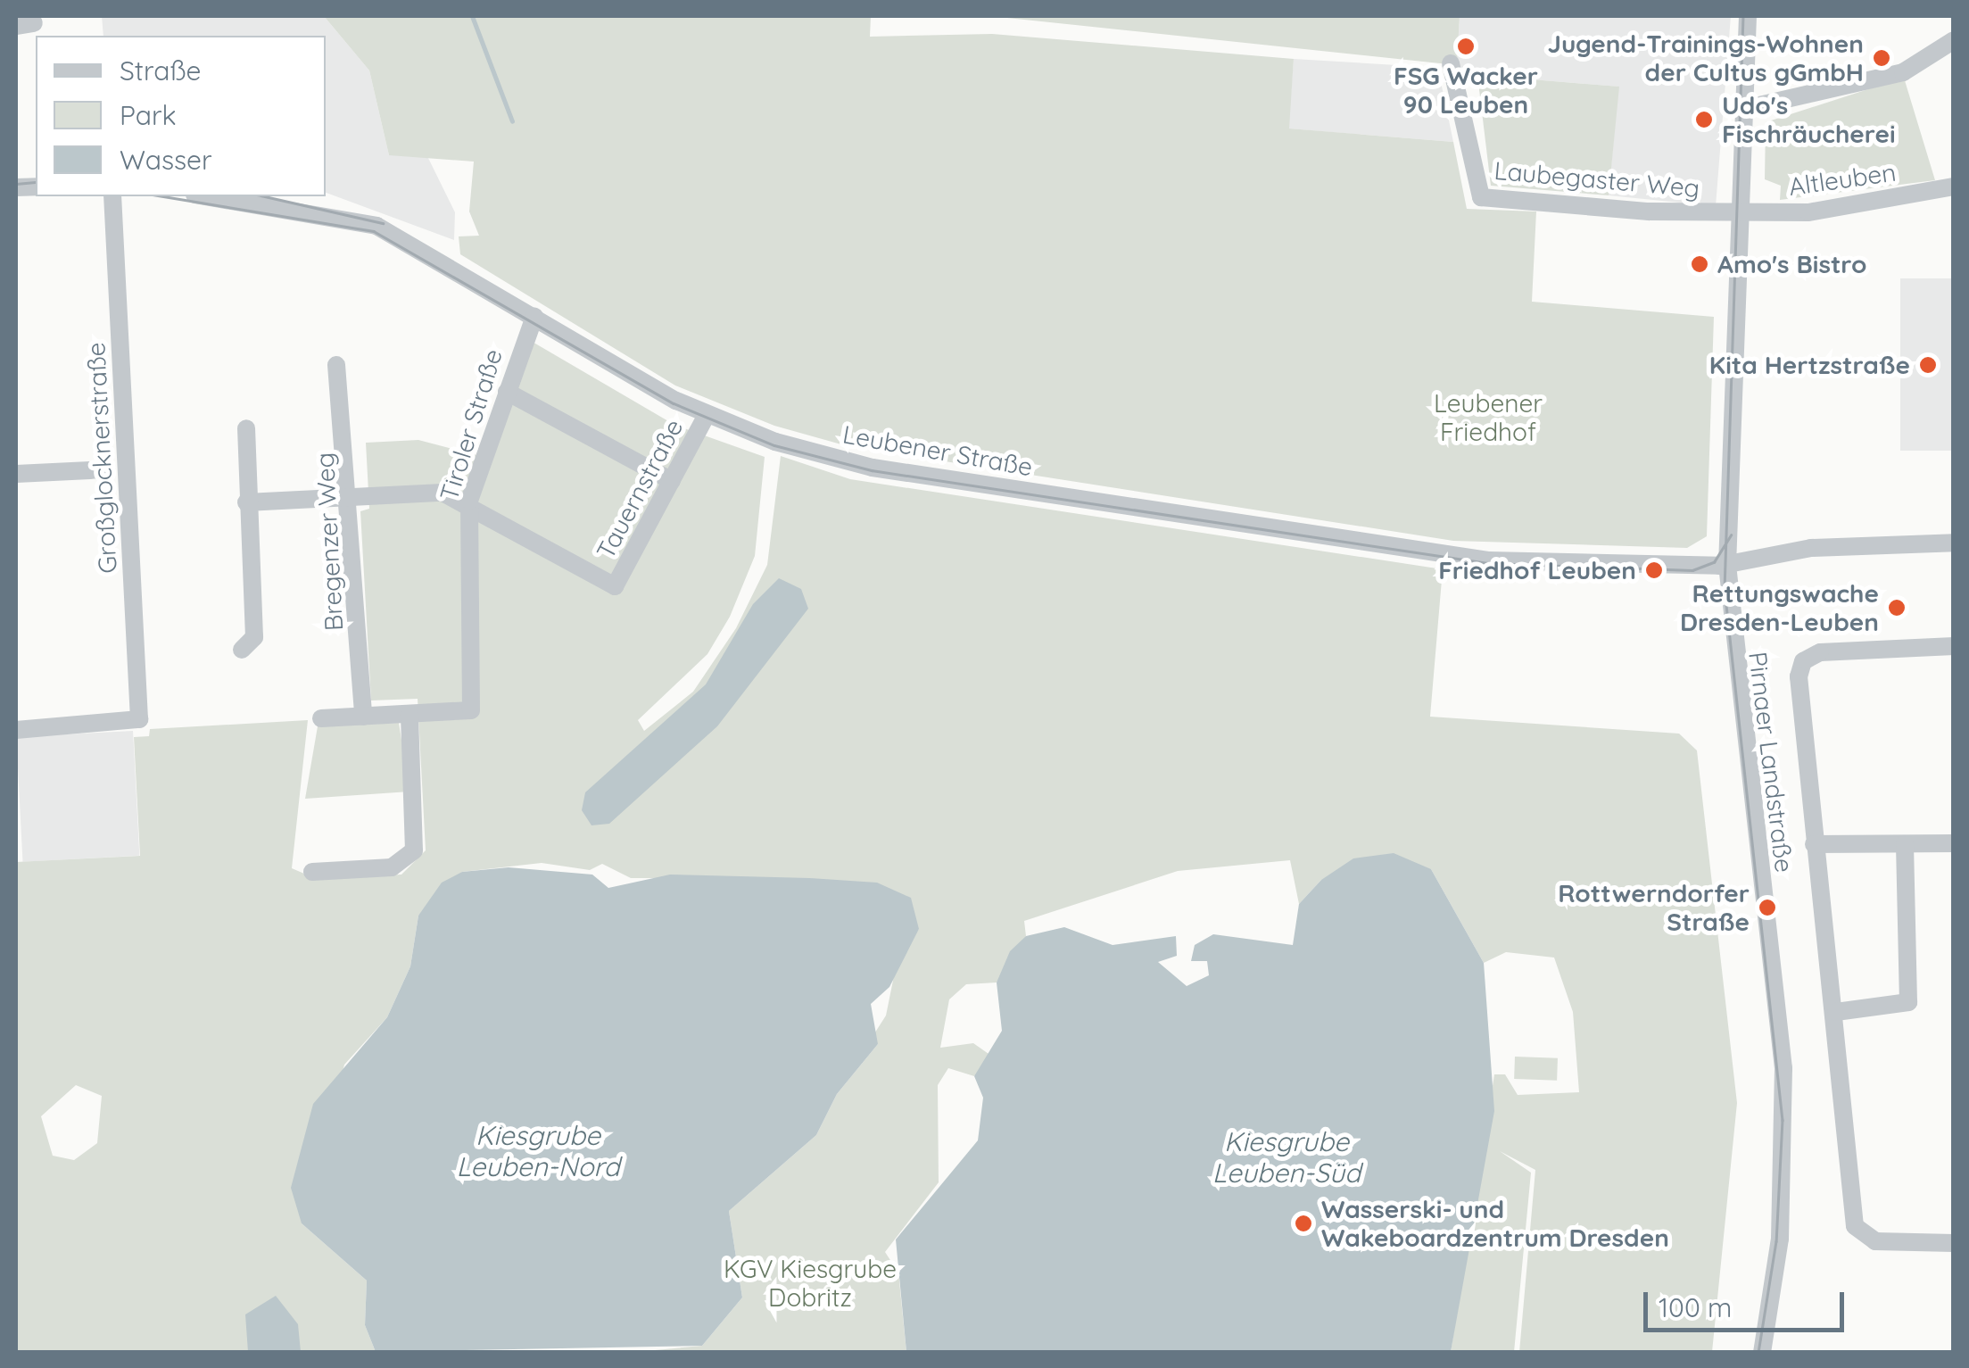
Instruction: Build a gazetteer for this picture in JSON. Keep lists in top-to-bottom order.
{
  "streets": {
    "street": [
      "Laubegaster Weg",
      "Altleuben",
      "Tiroler Straße",
      "Leubener Straße",
      "Großglocknerstraße",
      "Tauernstraße",
      "Bregenzer Weg",
      "Pirnaer Landstraße"
    ]
  },
  "crossings": [
    ["Laubegaster Weg", "Altleuben"],
    ["Laubegaster Weg", "Pirnaer Landstraße"],
    ["Altleuben", "Pirnaer Landstraße"],
    ["Tiroler Straße", "Leubener Straße"],
    ["Tiroler Straße", "Tauernstraße"],
    ["Leubener Straße", "Tauernstraße"],
    ["Leubener Straße", "Pirnaer Landstraße"]
  ],
  "water": ["Kiesgrube Leuben-Nord", "Kiesgrube Leuben-Süd"],
  "parks": ["Leubener Friedhof", "KGV Kiesgrube Dobritz"],
  "places": [
    "FSG Wacker 90 Leuben",
    "Jugend-Trainings-Wohnen der Cultus gGmbH",
    "Udo's Fischräucherei",
    "Amo's Bistro",
    "Kita Hertzstraße",
    "Friedhof Leuben",
    "Rettungswache Dresden-Leuben",
    "Rottwerndorfer Straße",
    "Wasserski- und Wakeboardzentrum Dresden"
  ],
  "legend": ["Straße", "Park", "Wasser"],
  "scale_bar": "100 m"
}
